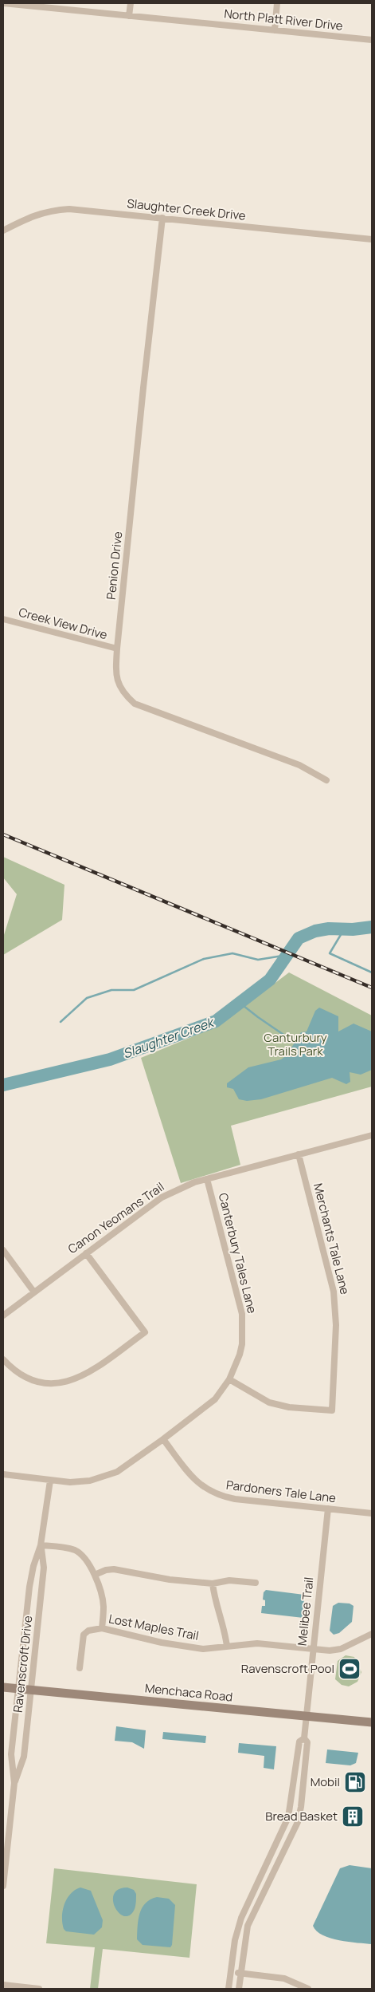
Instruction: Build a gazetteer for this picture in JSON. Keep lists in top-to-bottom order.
{
  "streets": {
    "main road": ["Menchaca Road"],
    "street": [
      "North Platt River Drive",
      "Slaughter Creek Drive",
      "Penion Drive",
      "Creek View Drive",
      "Canon Yeomans Trail",
      "Merchants Tale Lane",
      "Canterbury Tales Lane",
      "Pardoners Tale Lane",
      "Melibee Trail",
      "Lost Maples Trail",
      "Ravenscroft Drive"
    ]
  },
  "crossings": [
    ["Slaughter Creek Drive", "Penion Drive"],
    ["Penion Drive", "Creek View Drive"],
    ["Canon Yeomans Trail", "Merchants Tale Lane"],
    ["Canon Yeomans Trail", "Canterbury Tales Lane"],
    ["Merchants Tale Lane", "Canterbury Tales Lane"],
    ["Canterbury Tales Lane", "Pardoners Tale Lane"],
    ["Canterbury Tales Lane", "Ravenscroft Drive"],
    ["Pardoners Tale Lane", "Melibee Trail"],
    ["Melibee Trail", "Lost Maples Trail"],
    ["Melibee Trail", "Menchaca Road"],
    ["Ravenscroft Drive", "Menchaca Road"]
  ],
  "water": ["Slaughter Creek"],
  "parks": ["Canturbury Trails Park"],
  "places": {
    "sports": ["Ravenscroft Pool"],
    "fuel station": ["Mobil"],
    "building": ["Bread Basket"]
  }
}
